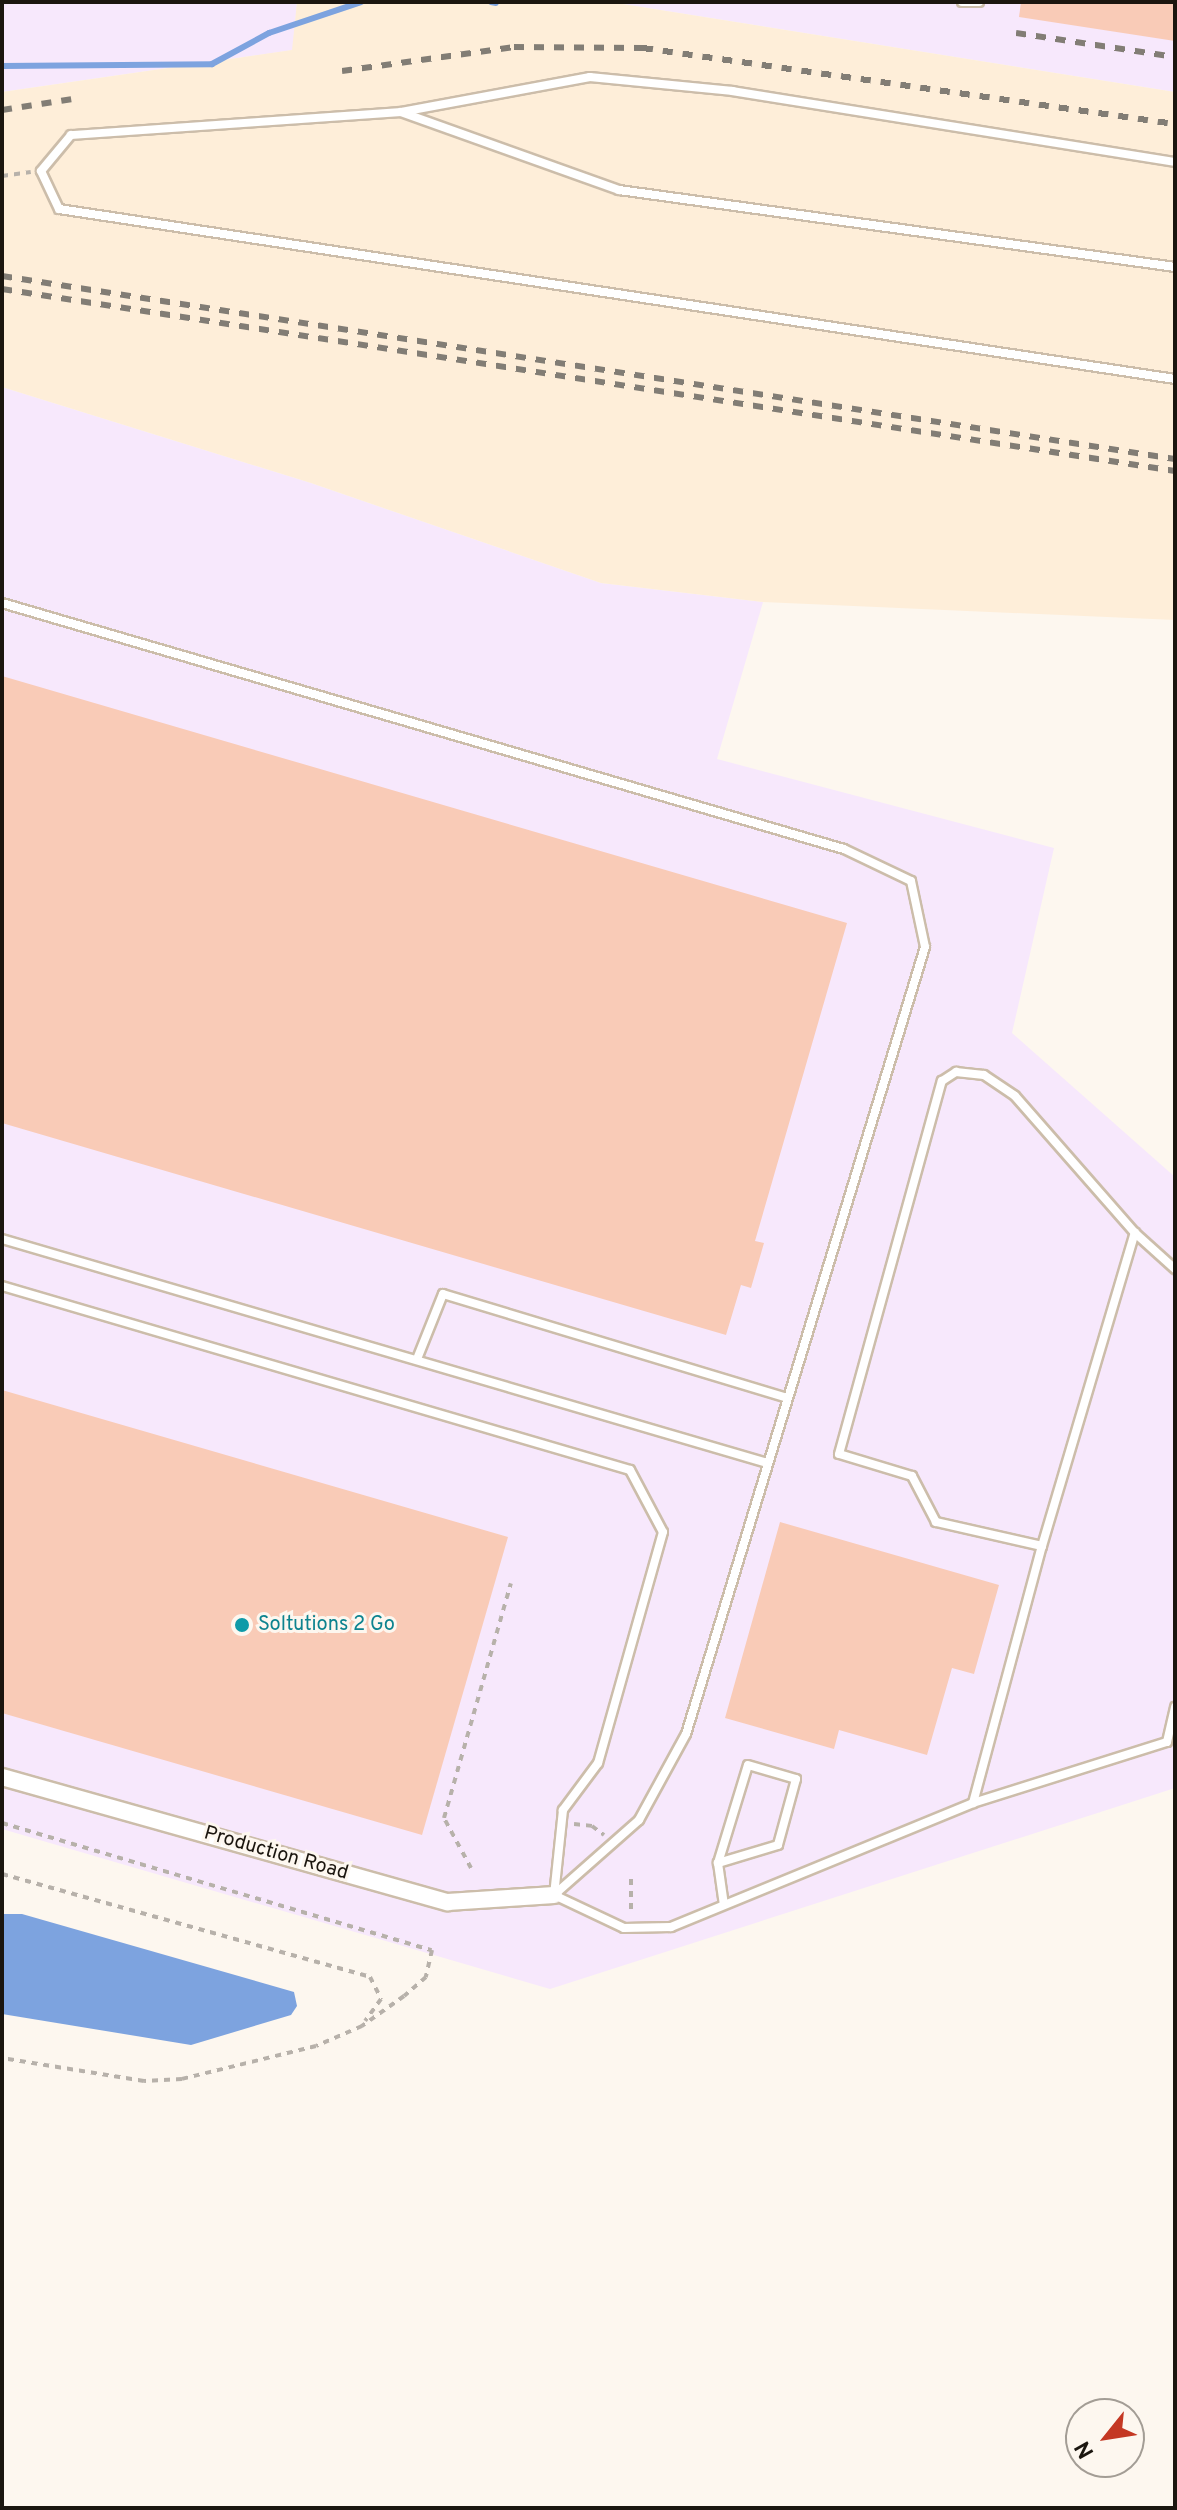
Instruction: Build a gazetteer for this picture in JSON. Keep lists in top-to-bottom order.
{
  "streets": {
    "street": ["Production Road"]
  },
  "places": ["Soltutions 2 Go"],
  "north": "bottom left"
}
